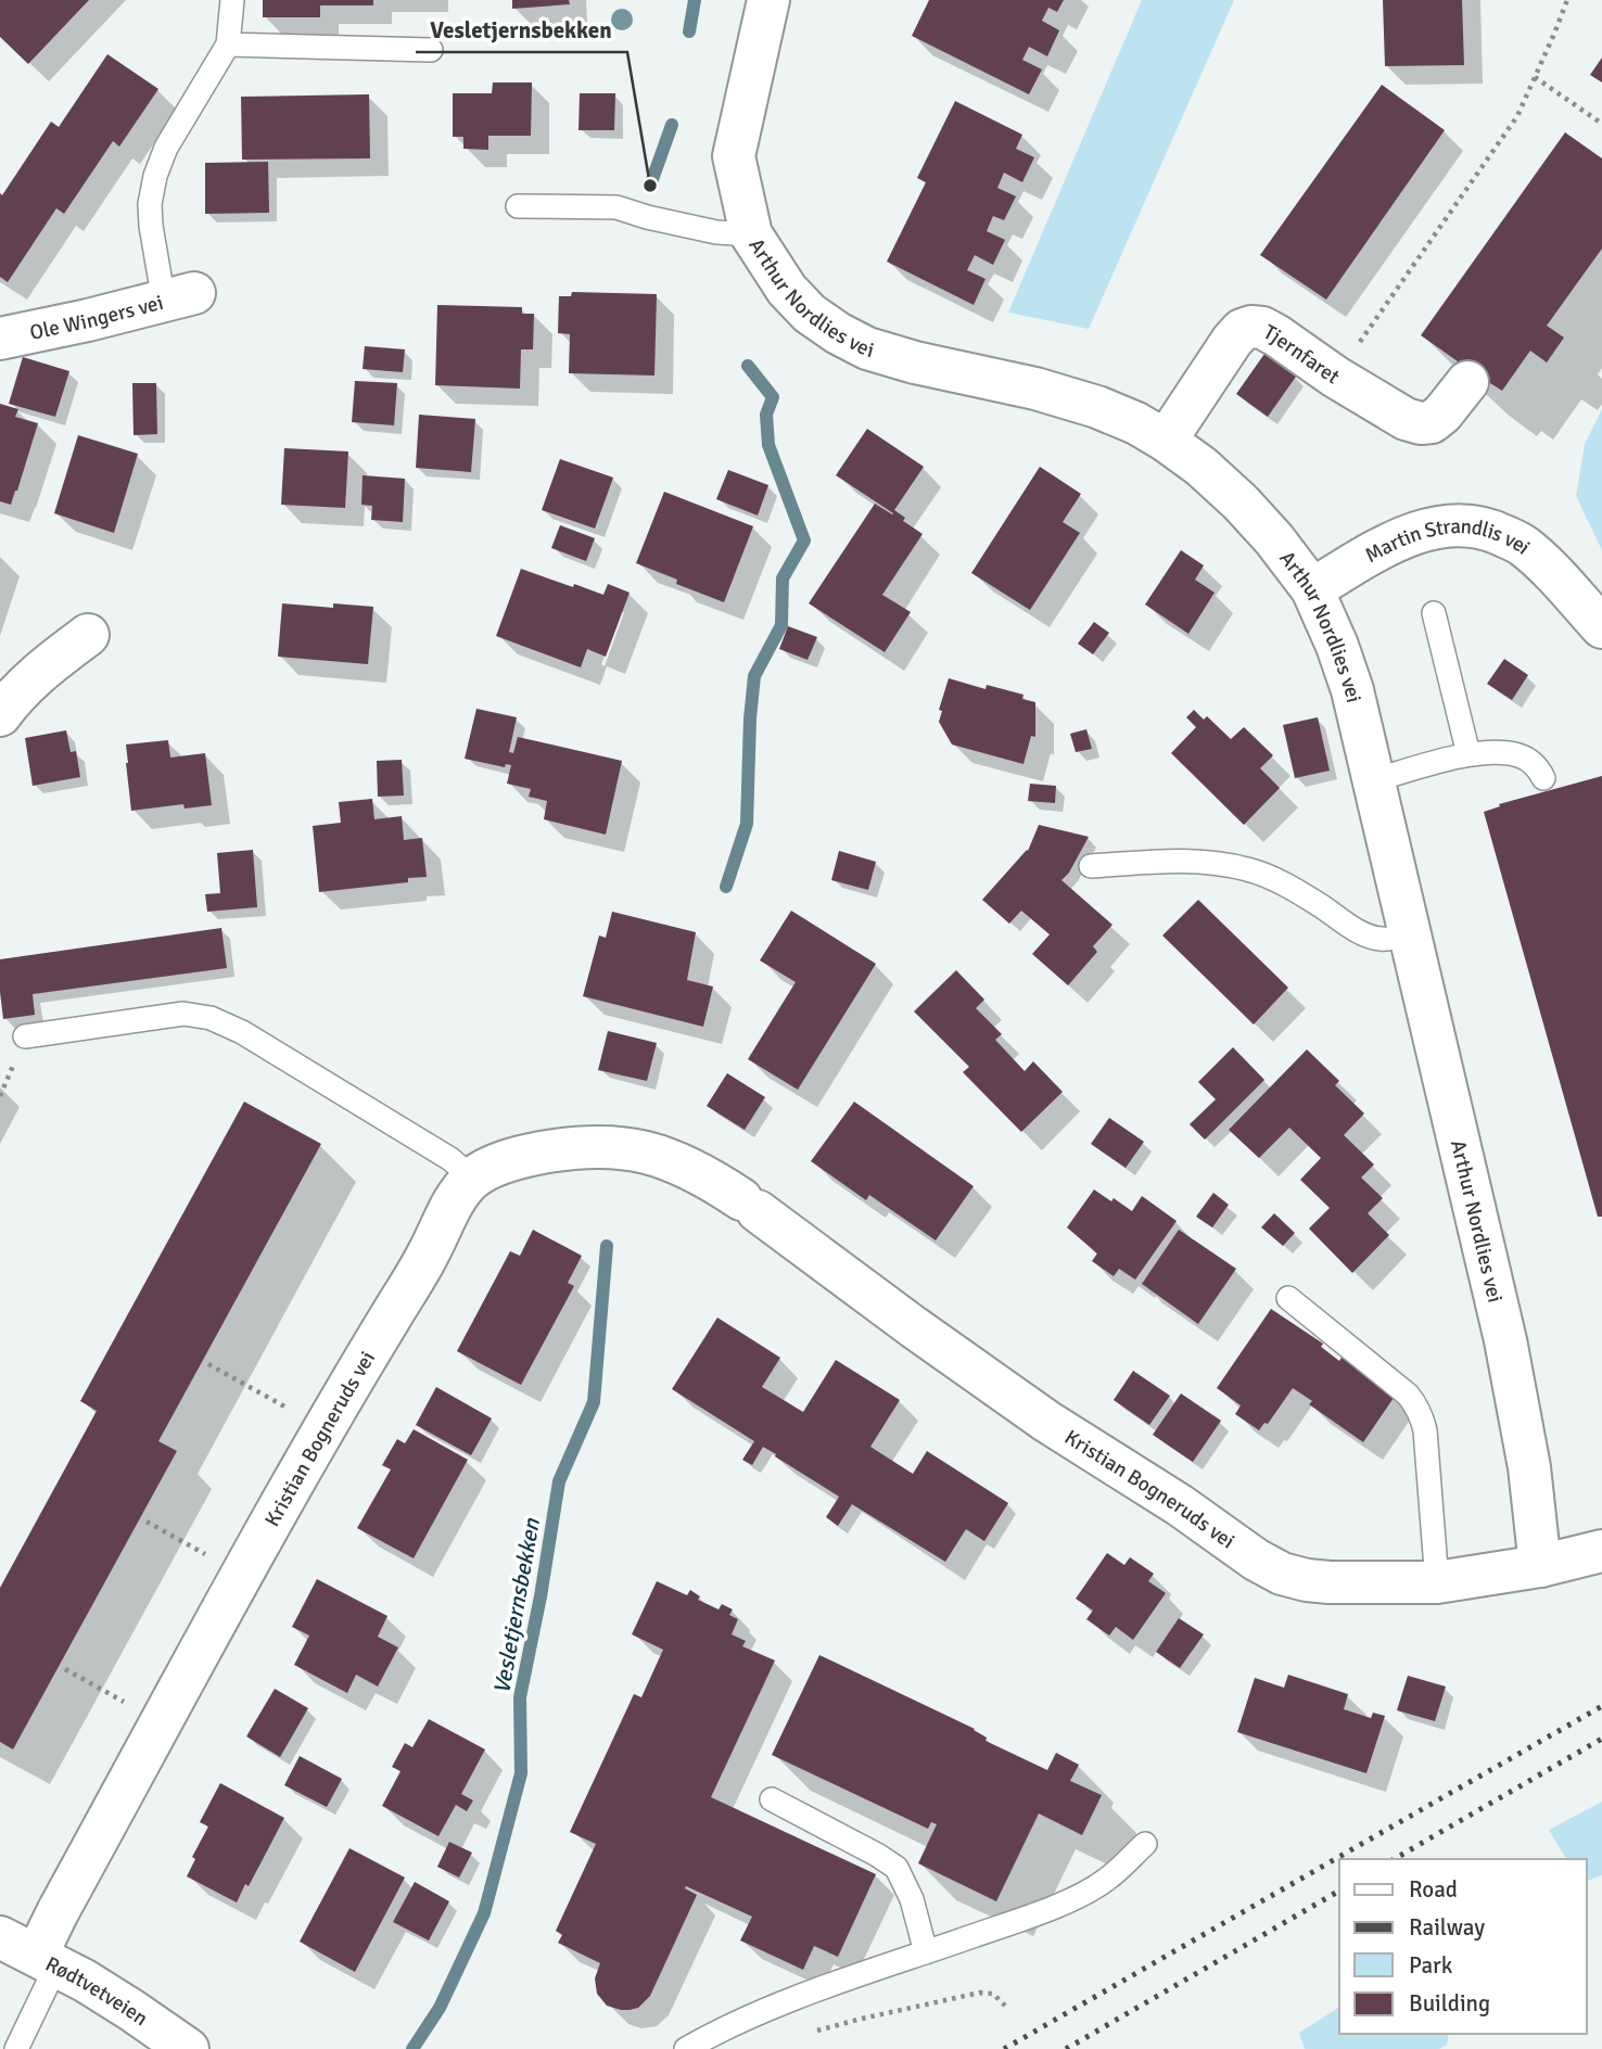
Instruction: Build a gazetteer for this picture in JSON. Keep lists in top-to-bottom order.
{
  "streets": {
    "street": [
      "Arthur Nordlies vei",
      "Ole Wingers vei",
      "Tjernfaret",
      "Martin Strandlis vei",
      "Kristian Bogneruds vei",
      "Rødtvetveien"
    ]
  },
  "crossings": [
    ["Arthur Nordlies vei", "Tjernfaret"],
    ["Arthur Nordlies vei", "Martin Strandlis vei"],
    ["Arthur Nordlies vei", "Kristian Bogneruds vei"],
    ["Kristian Bogneruds vei", "Rødtvetveien"]
  ],
  "water": ["Vesletjernsbekken"],
  "places": ["Vesletjernsbekken"],
  "legend": [
    "Road",
    "Railway",
    "Park",
    "Building"
  ]
}
